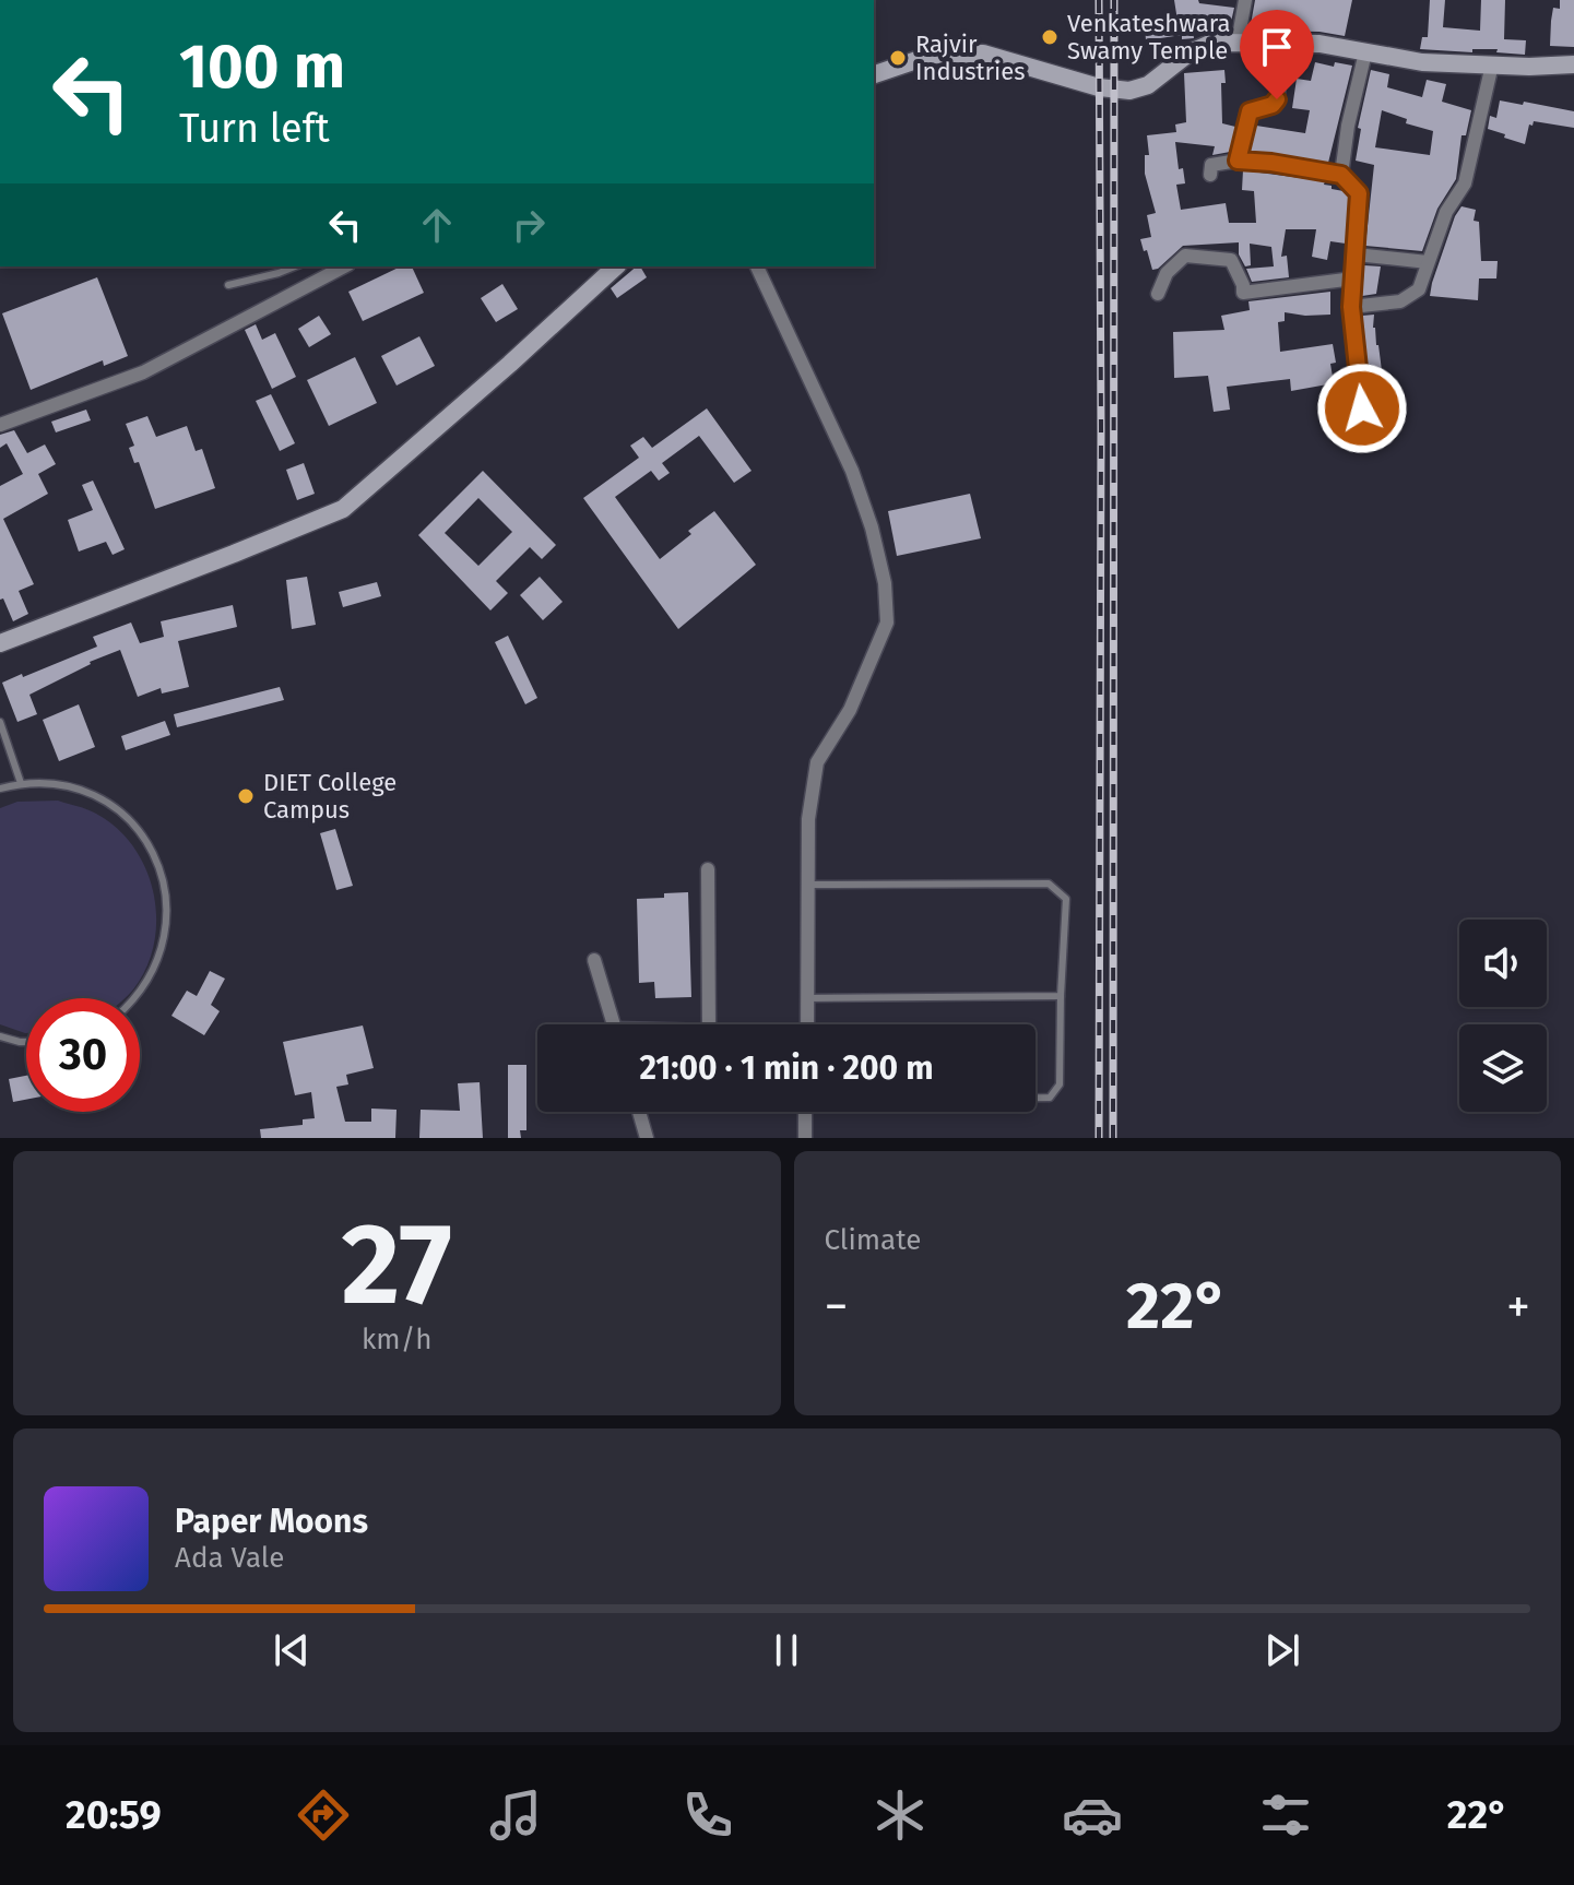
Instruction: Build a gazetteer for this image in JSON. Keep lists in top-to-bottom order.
{
  "places": ["Venkateshwara Swamy Temple", "Rajvir Industries", "DIET College Campus"],
  "page": {
    "turn": ["100 m", "Turn left"],
    "limit": "30",
    "trip": "21:00 · 1 min · 200 m",
    "tile": [
      ["27", "km/h"],
      "Climate"
    ],
    "heat": ["−", "22°", "+"],
    "song": ["Paper Moons", "Ada Vale"],
    "tabs": ["20:59", "22°"]
  }
}
